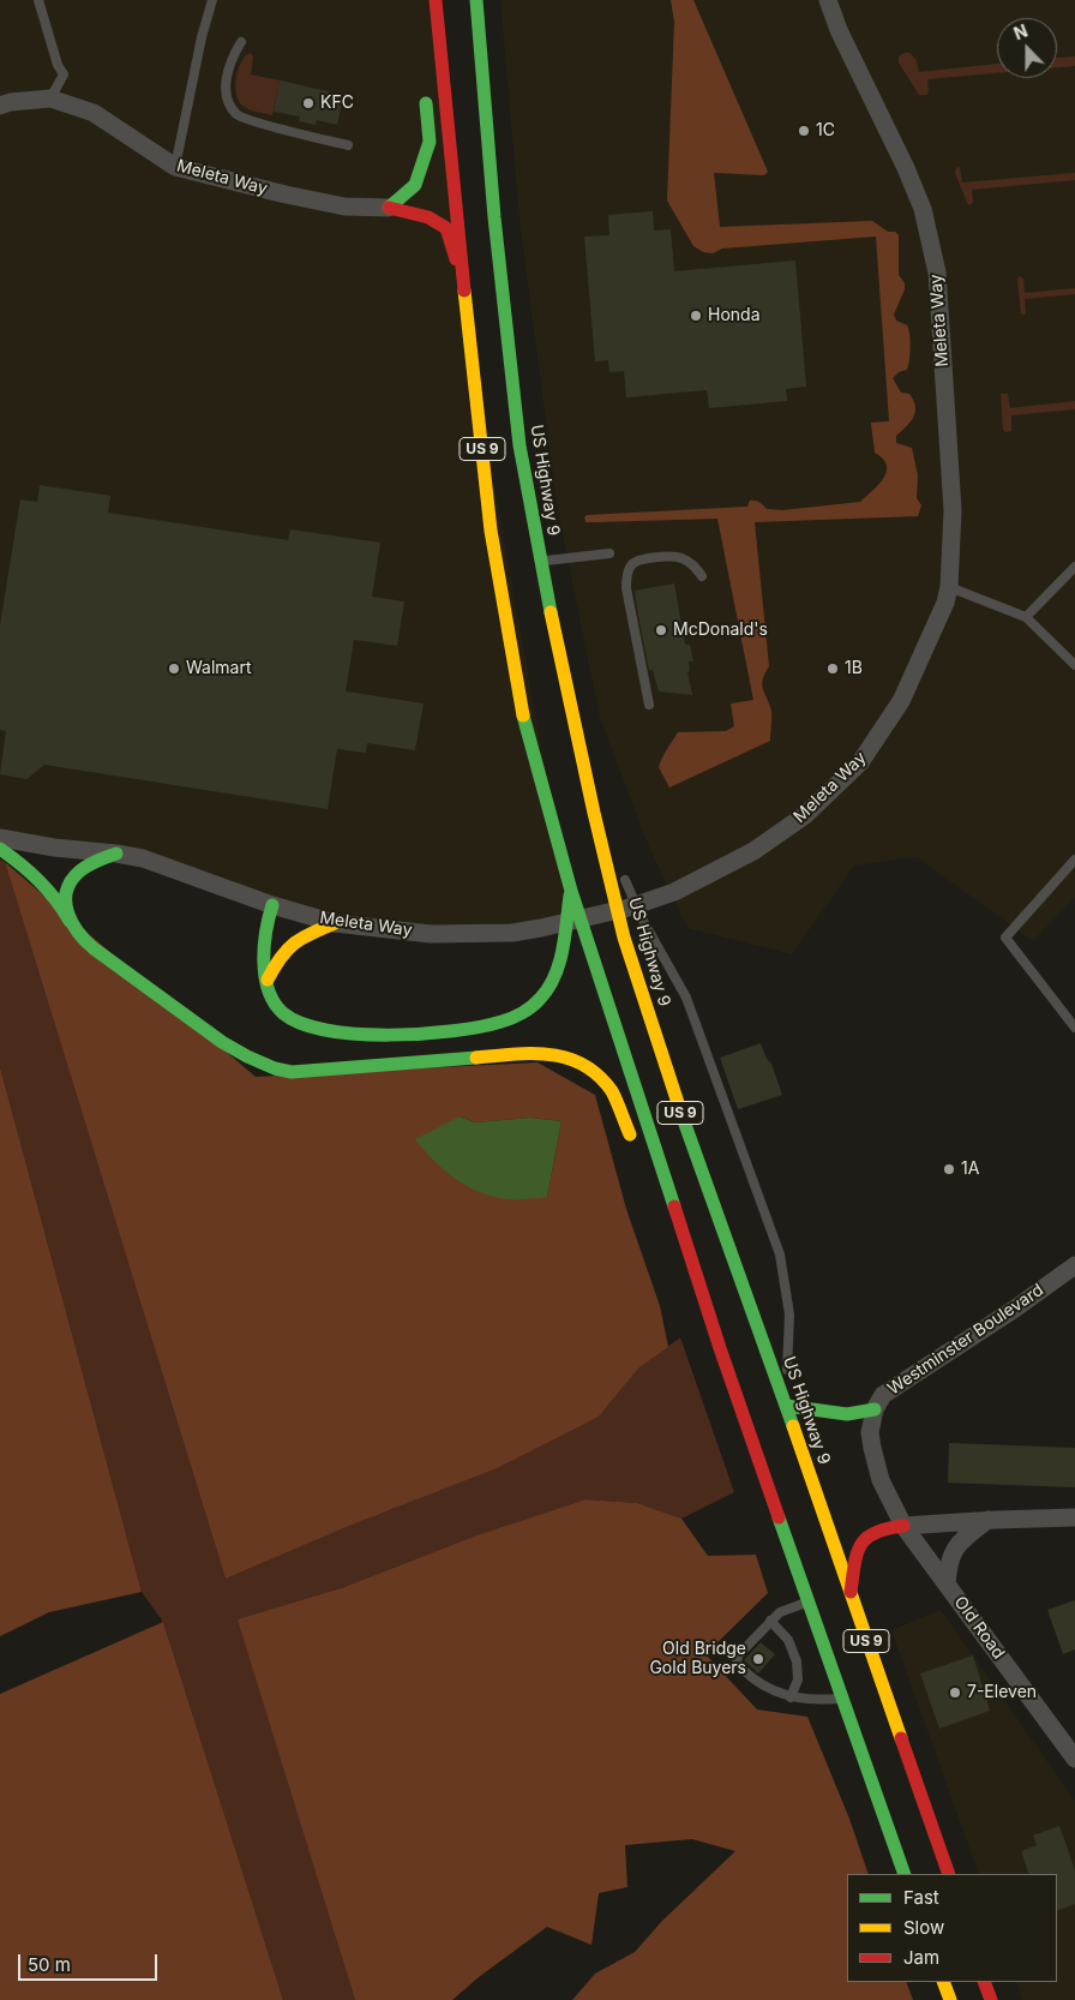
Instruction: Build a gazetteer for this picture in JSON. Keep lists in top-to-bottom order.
{
  "streets": {
    "highway": ["US 9", "US Highway 9"],
    "street": ["Meleta Way", "Westminster Boulevard", "Old Road"]
  },
  "crossings": [
    ["Westminster Boulevard", "Old Road"]
  ],
  "places": [
    "KFC",
    "1C",
    "Honda",
    "McDonald's",
    "Walmart",
    "1B",
    "1A",
    "Old Bridge Gold Buyers",
    "7-Eleven"
  ],
  "legend": ["Fast", "Slow", "Jam"],
  "scale_bar": "50 m",
  "north": "top"
}
